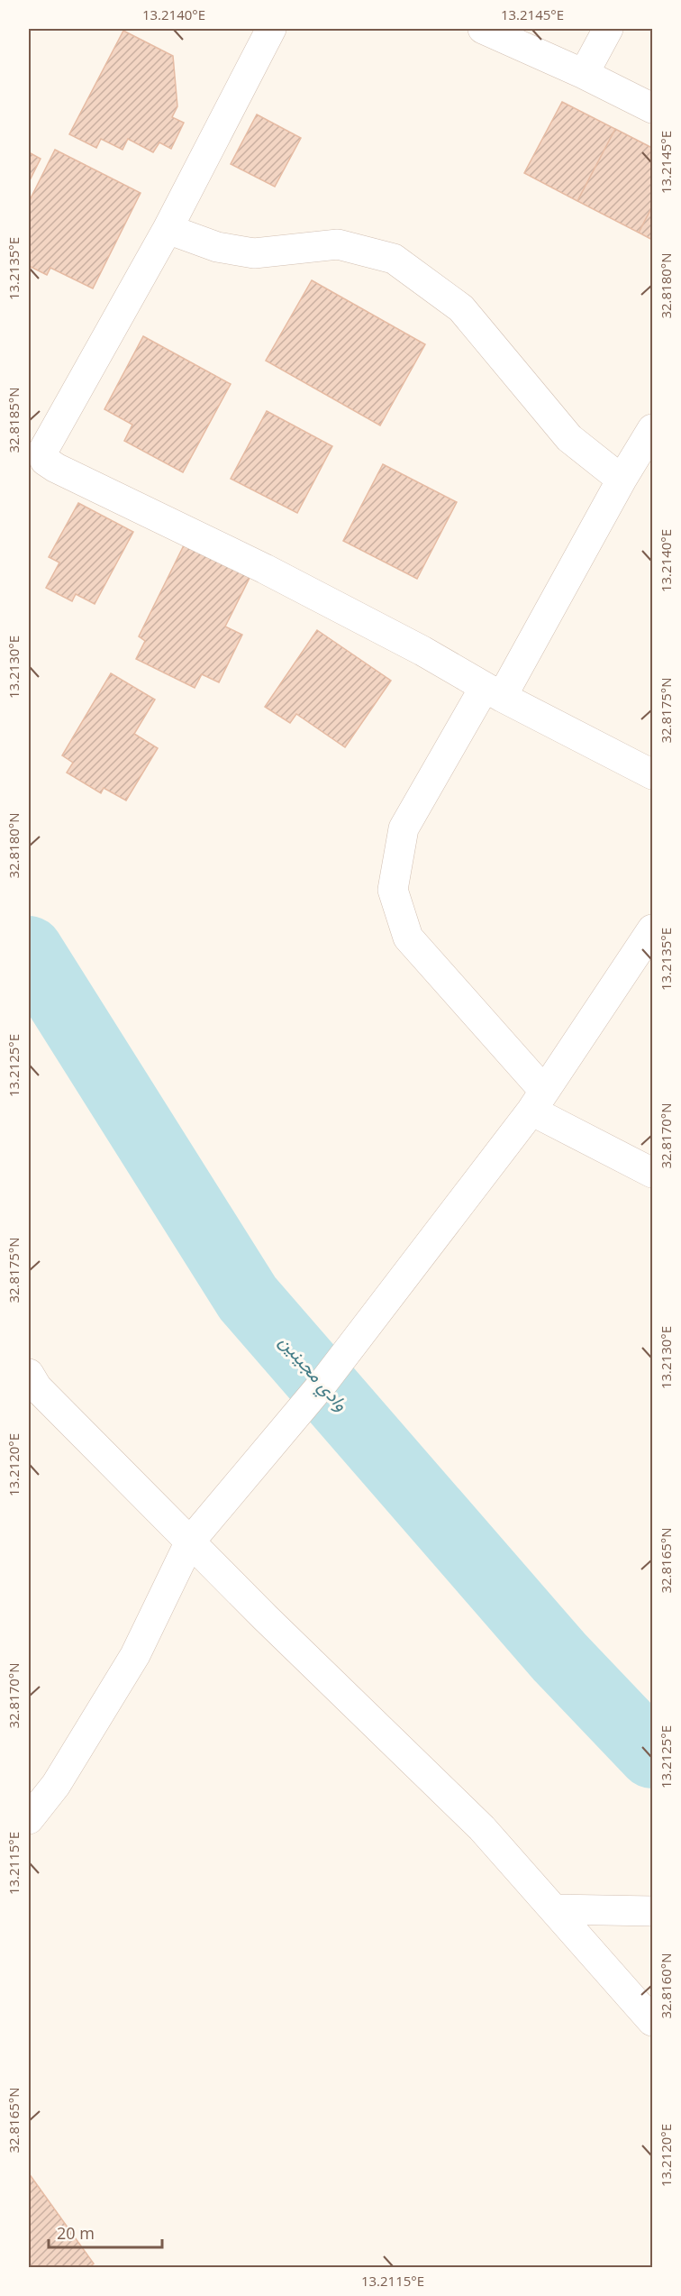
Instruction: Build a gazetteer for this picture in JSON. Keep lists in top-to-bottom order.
{
  "water": ["وادي مجينين"],
  "scale_bar": "20 m",
  "coordinates": [
    "13.2140°E",
    "13.2145°E",
    "13.2135°E",
    "32.8180°N",
    "32.8185°N",
    "13.2130°E",
    "32.8175°N",
    "13.2125°E",
    "32.8170°N",
    "13.2120°E",
    "32.8165°N",
    "13.2115°E",
    "32.8160°N"
  ]
}
